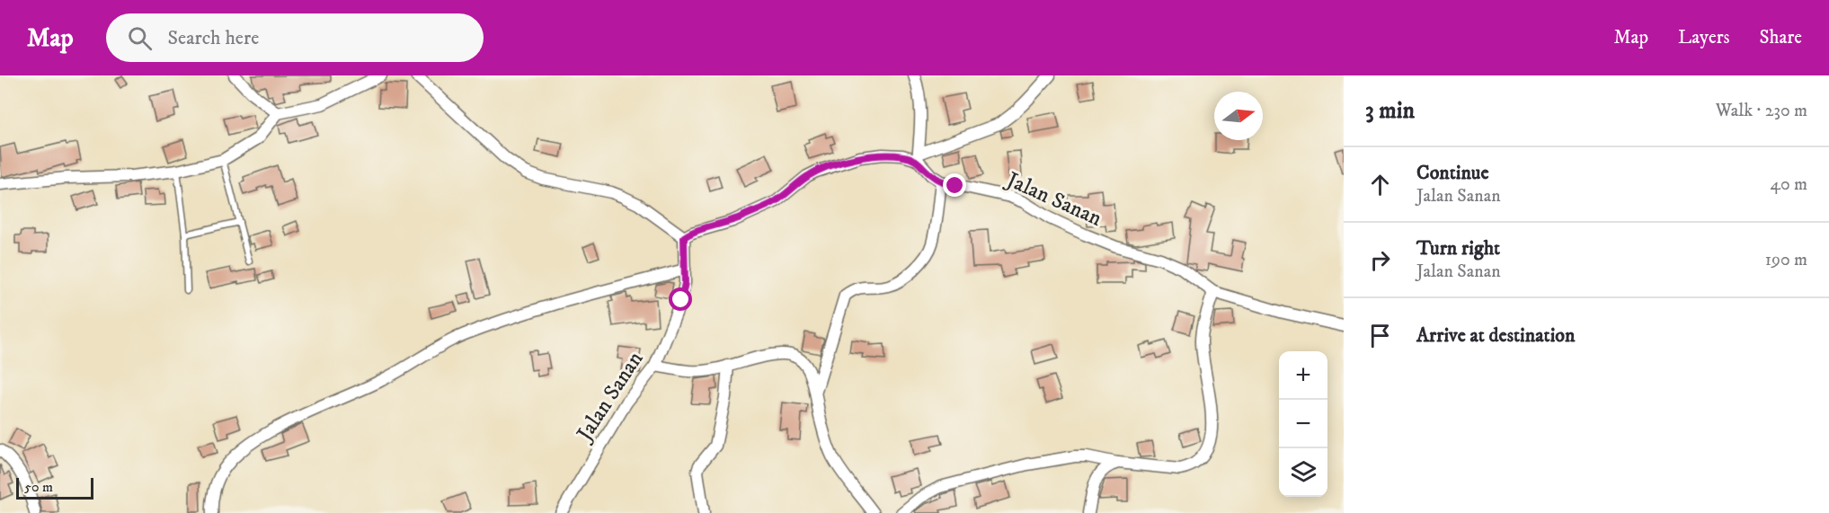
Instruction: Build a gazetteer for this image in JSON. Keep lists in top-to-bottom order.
{
  "streets": {
    "street": ["Jalan Sanan"]
  },
  "scale_bar": "50 m",
  "north": "right",
  "page": {
    "header": "Map",
    "search": "Search here",
    "nav": ["Map", "Layers", "Share"],
    "heading": ["3 min", "Walk · 230 m"],
    "list": [
      ["Continue", "Jalan Sanan", "40 m"],
      ["Turn right", "Jalan Sanan", "190 m"],
      "Arrive at destination"
    ],
    "map_buttons": ["+", "−"],
    "scale": "50 m"
  }
}
